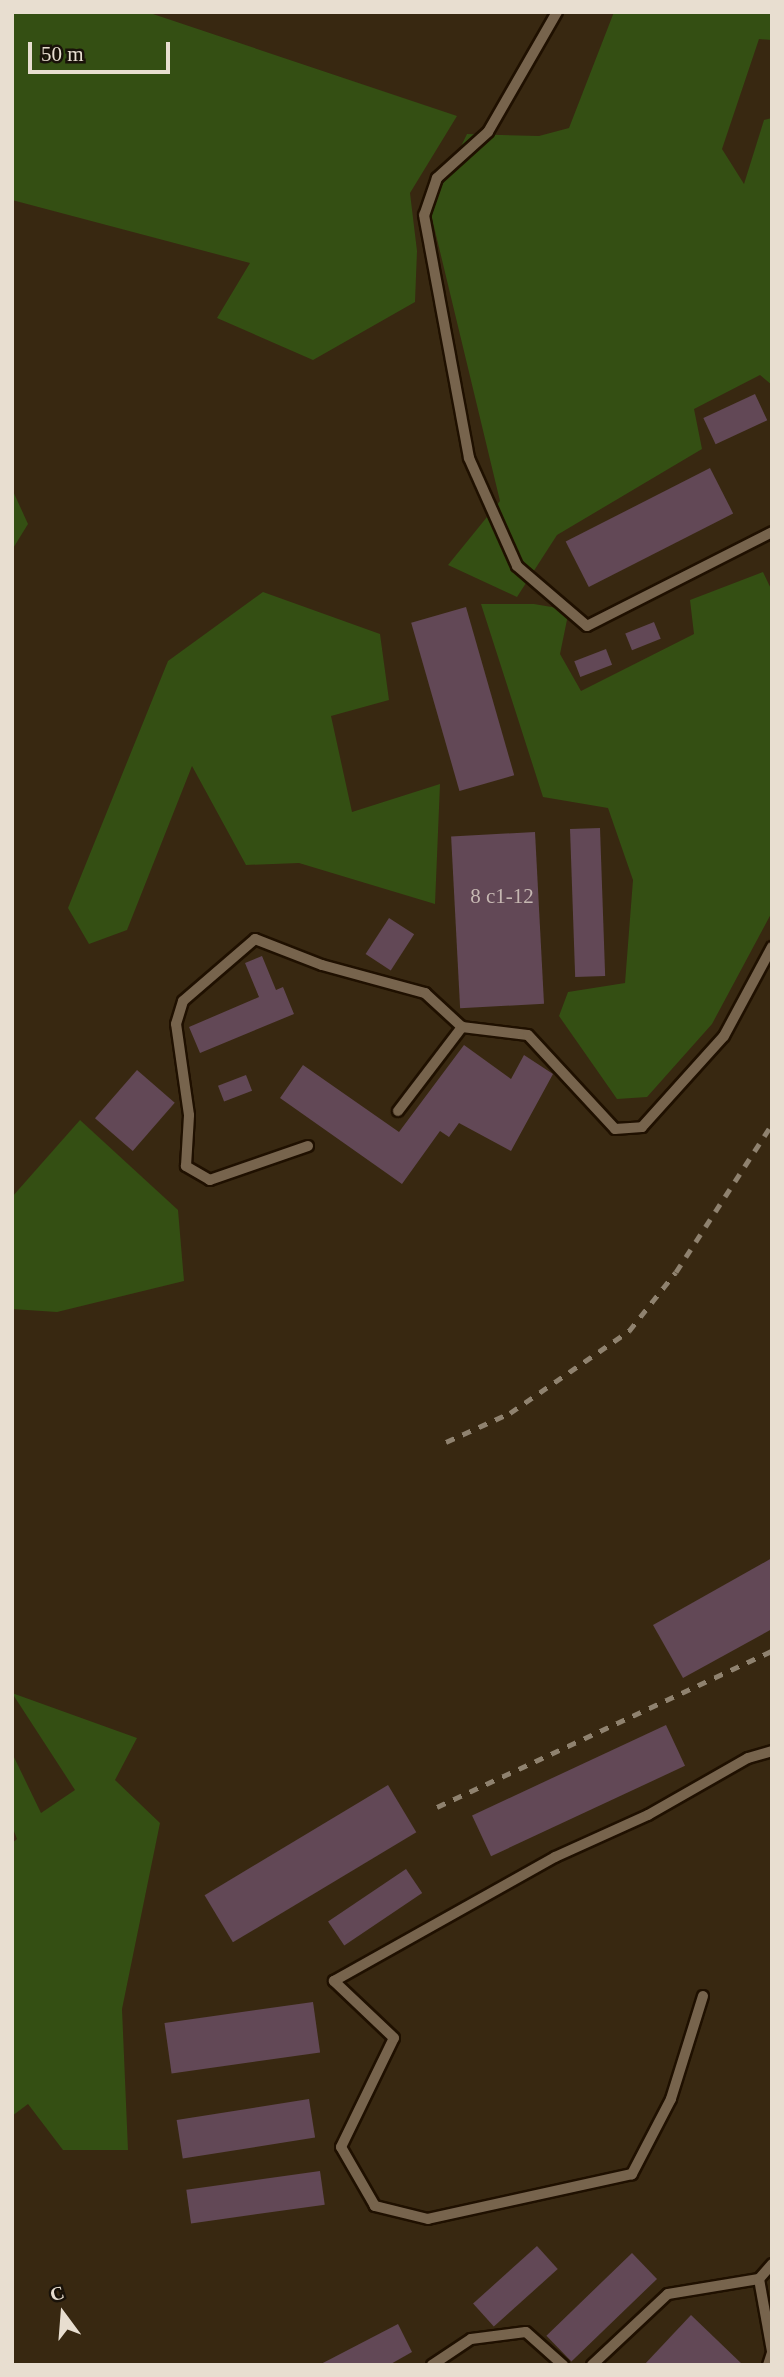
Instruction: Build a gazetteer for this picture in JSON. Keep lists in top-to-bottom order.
{
  "house_numbers": ["8 с1-12"],
  "scale_bar": "50 m",
  "north": "top"
}
